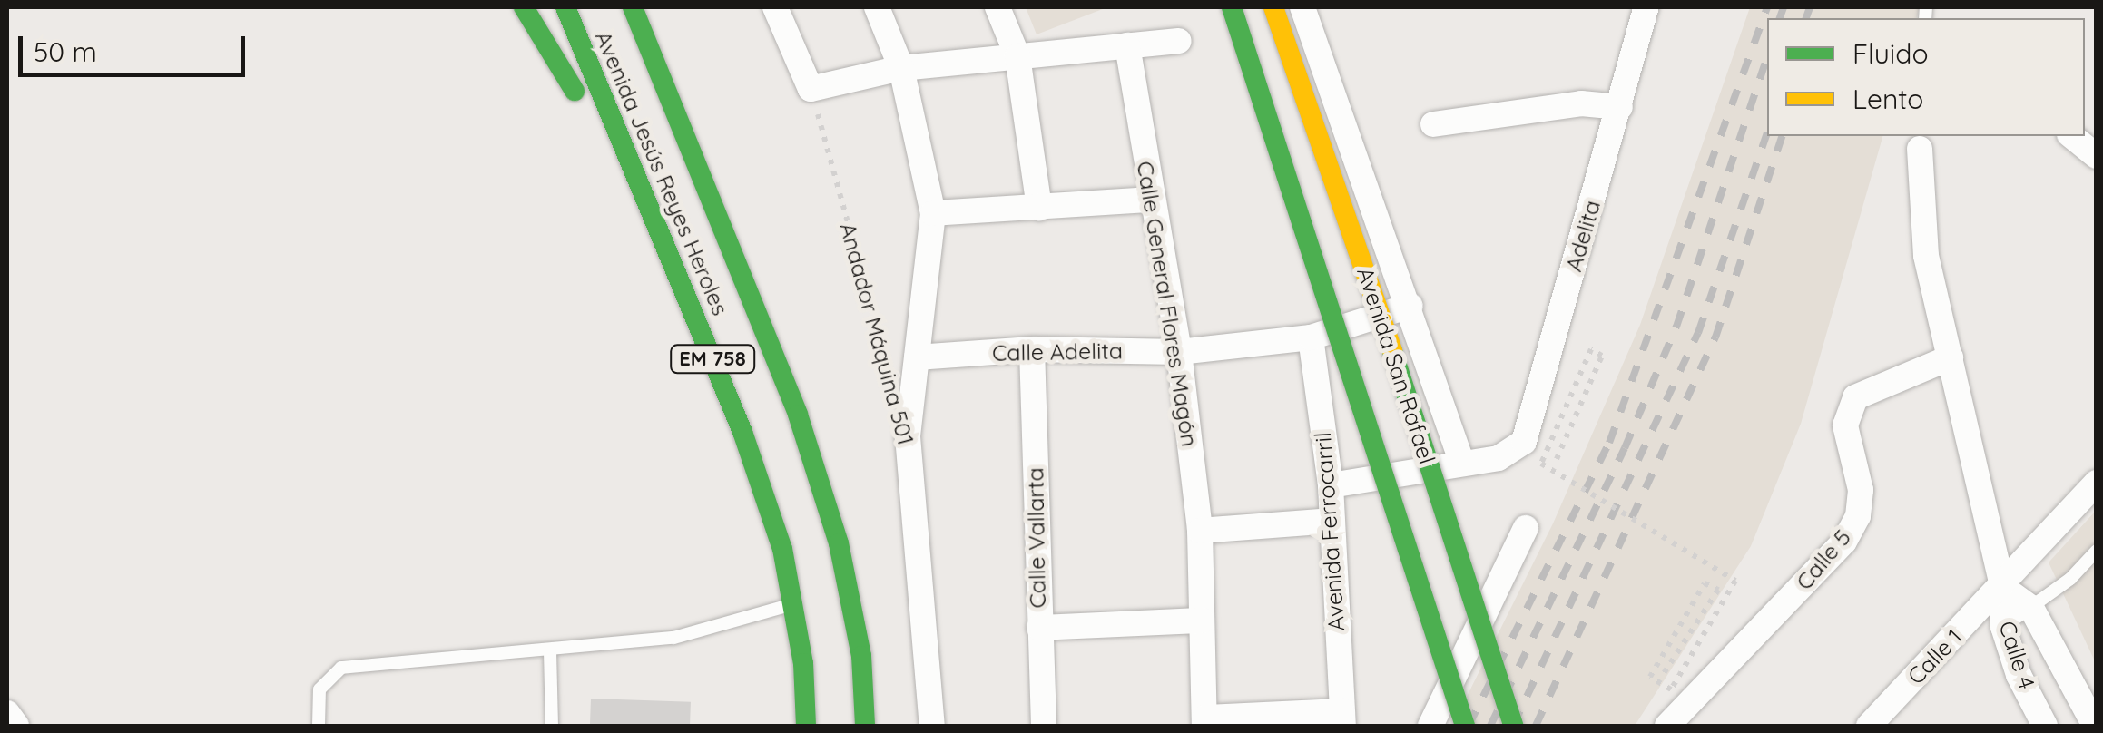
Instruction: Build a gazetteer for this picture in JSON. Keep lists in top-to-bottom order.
{
  "streets": {
    "main road": ["Avenida Jesús Reyes Heroles", "EM 758", "Avenida San Rafael"],
    "street": [
      "Adelita",
      "Calle General Flores Magón",
      "Andador Máquina 501",
      "Calle Adelita",
      "Avenida Ferrocarril",
      "Calle Vallarta",
      "Calle 5",
      "Calle 4",
      "Calle 1"
    ]
  },
  "crossings": [
    ["Adelita", "Avenida San Rafael"],
    ["Calle General Flores Magón", "Calle Adelita"],
    ["Andador Máquina 501", "Calle Adelita"],
    ["Calle Adelita", "Avenida San Rafael"],
    ["Calle Adelita", "Avenida Ferrocarril"],
    ["Calle Adelita", "Calle Vallarta"],
    ["Calle 4", "Calle 1"]
  ],
  "legend": ["Fluido", "Lento"],
  "scale_bar": "50 m"
}
